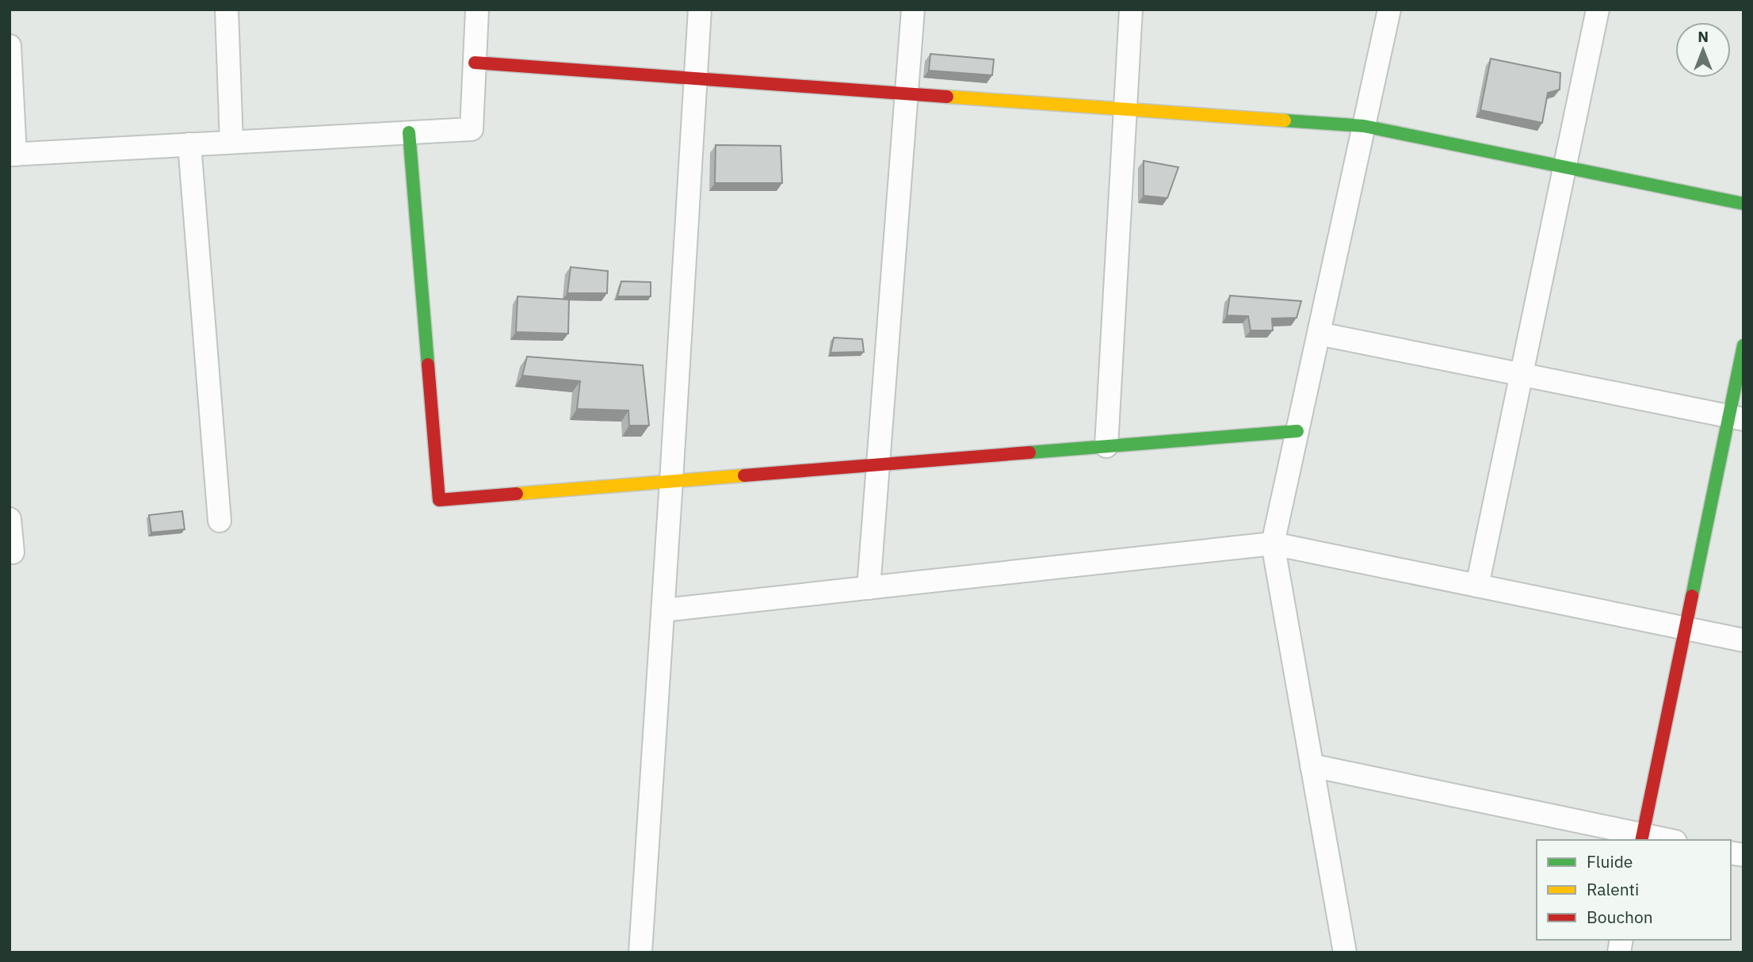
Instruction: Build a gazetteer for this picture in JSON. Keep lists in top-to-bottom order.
{
  "legend": ["Fluide", "Ralenti", "Bouchon"],
  "north": "top"
}
